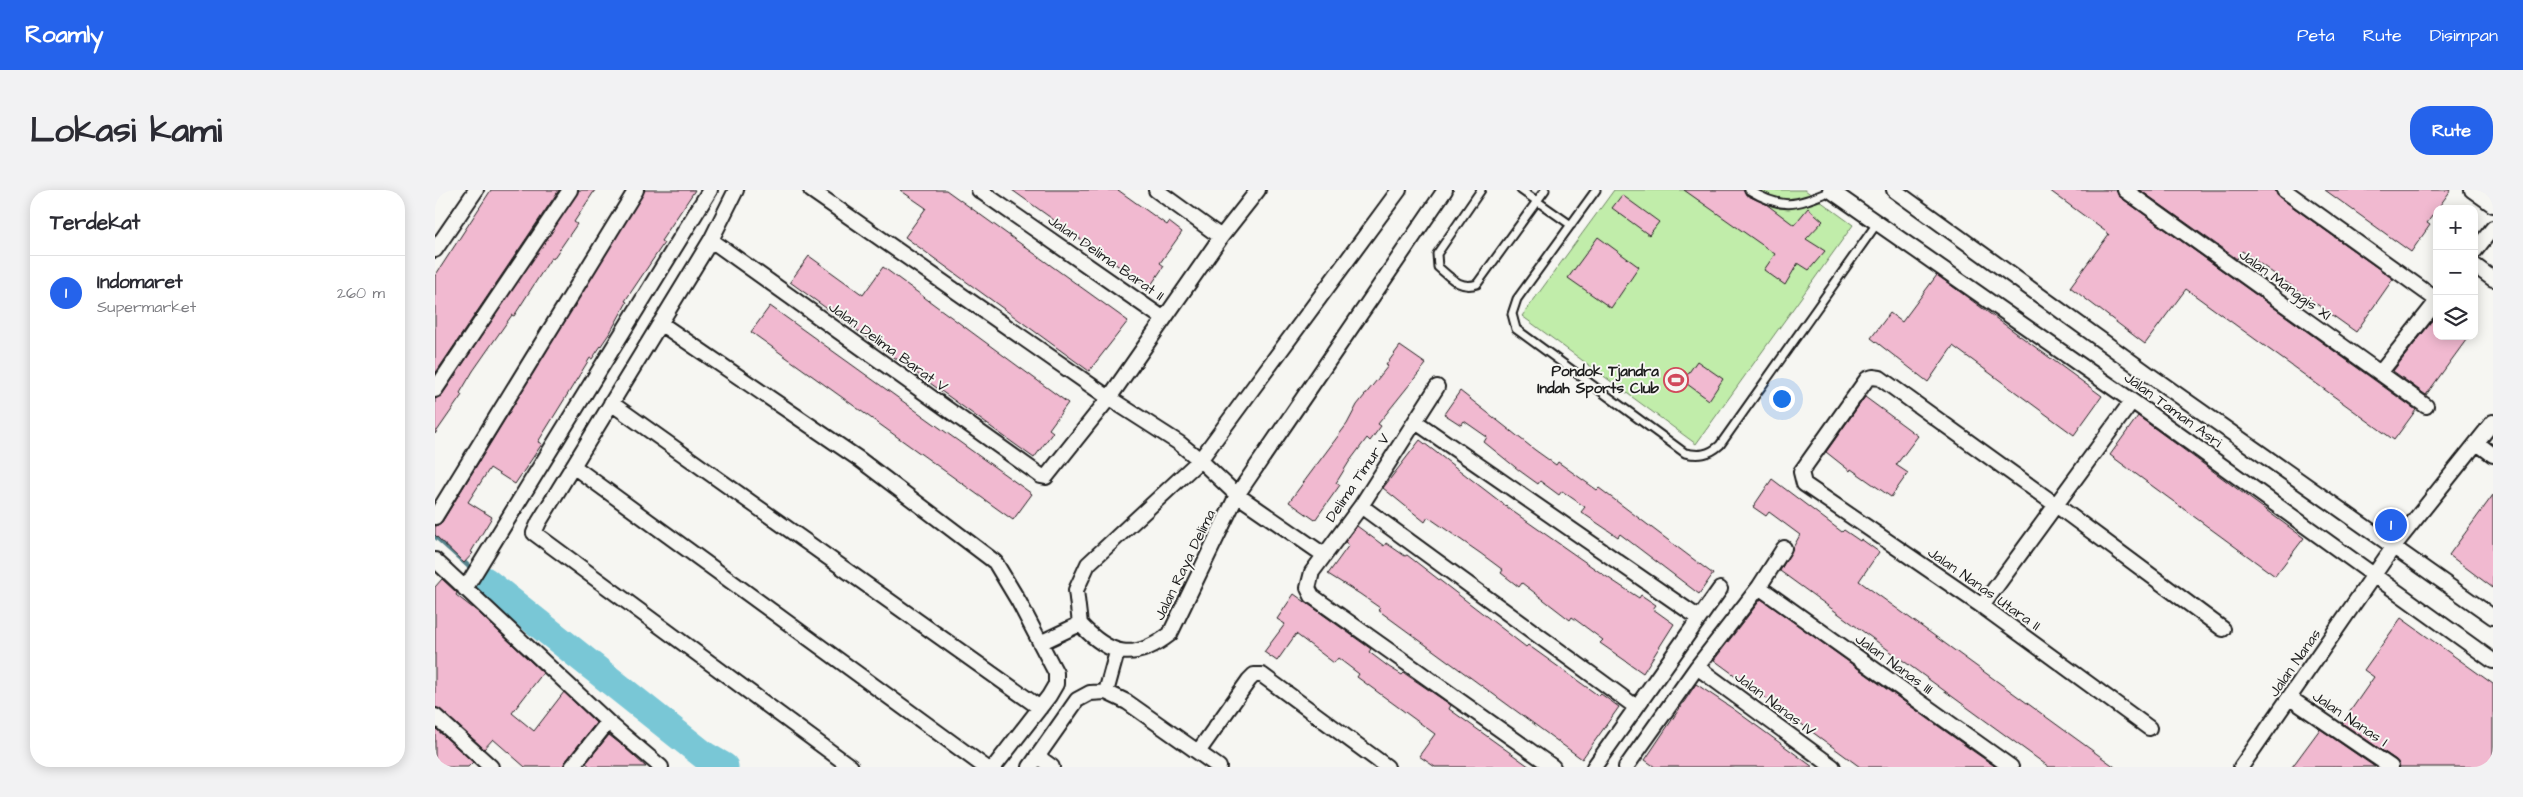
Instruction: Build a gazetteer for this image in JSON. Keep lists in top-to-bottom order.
{
  "streets": {
    "street": [
      "Jalan Delima Barat II",
      "Jalan Manggis XI",
      "Jalan Delima Barat V",
      "Jalan Taman Asri",
      "Delima Timur V",
      "Jalan Raya Delima",
      "Jalan Nanas Utara II",
      "Jalan Nanas",
      "Jalan Nanas III",
      "Jalan Nanas IV",
      "Jalan Nanas I"
    ]
  },
  "crossings": [
    ["Jalan Taman Asri", "Jalan Nanas"],
    ["Jalan Nanas", "Jalan Nanas I"]
  ],
  "places": {
    "sports": ["Pondok Tjandra Indah Sports Club"]
  },
  "page": {
    "header": "Roamly",
    "nav": ["Peta", "Rute", "Disimpan"],
    "title": "Lokasi kami",
    "buttons": "Rute",
    "heading": "Terdekat",
    "map_buttons": ["+", "−"],
    "list": [
      {
        "mark": "1",
        "name": "Indomaret",
        "note": "Supermarket",
        "value": "260 m"
      }
    ],
    "pins": "1"
  }
}
